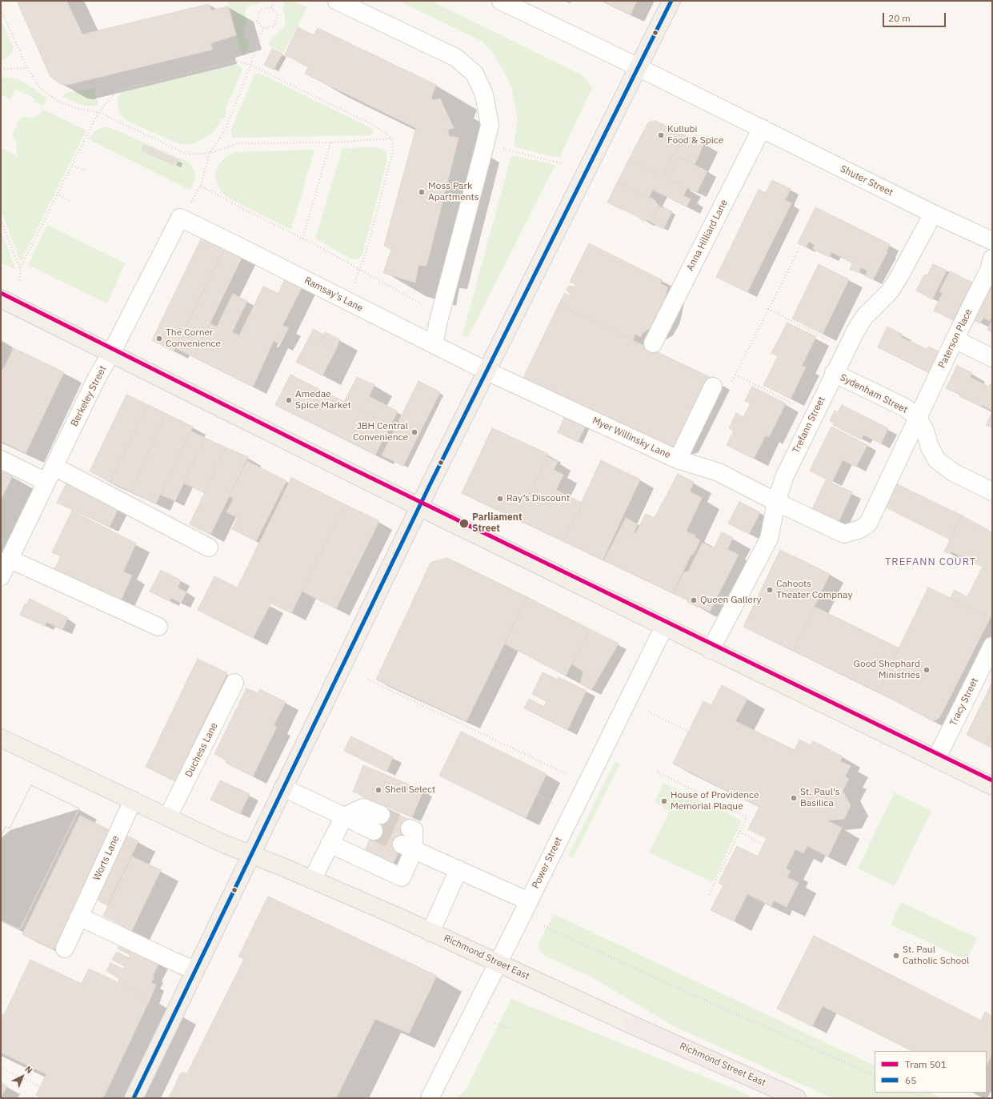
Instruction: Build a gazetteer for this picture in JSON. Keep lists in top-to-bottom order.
{
  "streets": {
    "highway": ["Richmond Street East"],
    "street": [
      "Shuter Street",
      "Anna Hilliard Lane",
      "Ramsay's Lane",
      "Paterson Place",
      "Sydenham Street",
      "Berkeley Street",
      "Trefann Street",
      "Myer Willinsky Lane",
      "Tracy Street",
      "Duchess Lane",
      "Worts Lane",
      "Power Street"
    ]
  },
  "crossings": [
    ["Shuter Street", "Anna Hilliard Lane"],
    ["Shuter Street", "Trefann Street"],
    ["Ramsay's Lane", "Berkeley Street"],
    ["Ramsay's Lane", "Myer Willinsky Lane"],
    ["Paterson Place", "Sydenham Street"],
    ["Paterson Place", "Trefann Street"],
    ["Paterson Place", "Myer Willinsky Lane"],
    ["Sydenham Street", "Trefann Street"],
    ["Trefann Street", "Myer Willinsky Lane"],
    ["Duchess Lane", "Richmond Street East"],
    ["Worts Lane", "Richmond Street East"],
    ["Power Street", "Richmond Street East"]
  ],
  "districts": ["TREFANN COURT"],
  "places": [
    "Kullubi Food & Spice",
    "Moss Park Apartments",
    "The Corner Convenience",
    "Amedae Spice Market",
    "JBH Central Convenience",
    "Ray’s Discount",
    "Parliament Street",
    "Cahoots Theater Compnay",
    "Queen Gallery",
    "Good Shephard Ministries",
    "Shell Select",
    "St. Paul's Basilica",
    "House of Providence Memorial Plaque",
    "St. Paul Catholic School"
  ],
  "lines": ["transit line 65", "tram line 501"],
  "legend": ["Tram 501", "65"],
  "scale_bar": "20 m",
  "north": "top right"
}
